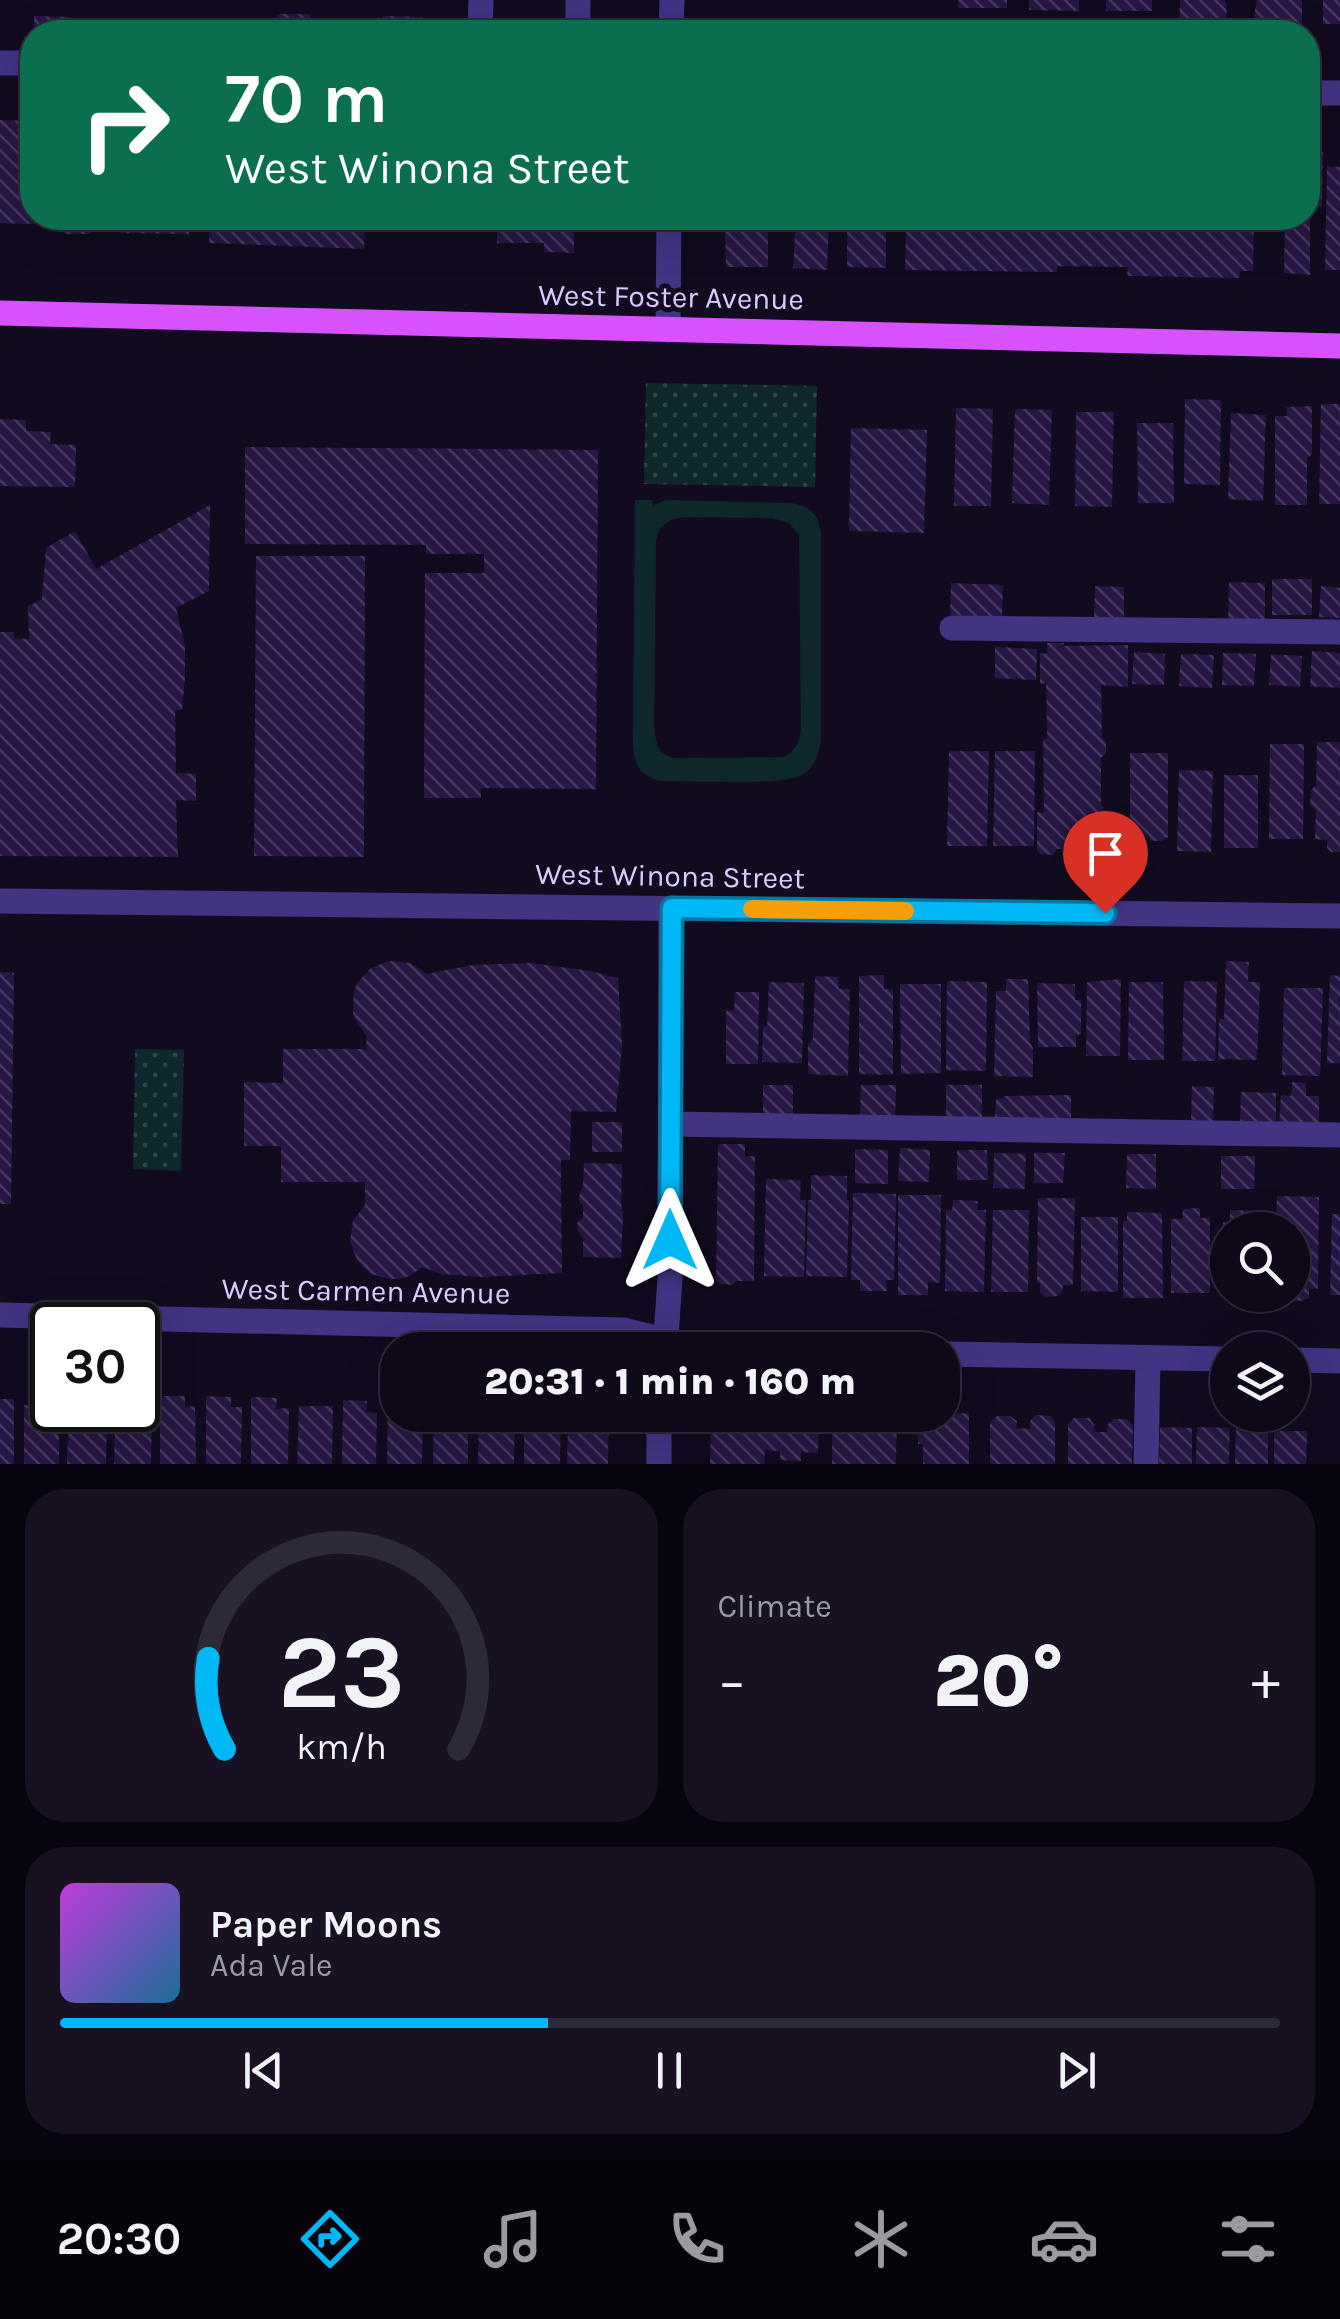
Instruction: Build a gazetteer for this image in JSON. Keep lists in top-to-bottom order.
{
  "streets": {
    "main road": ["West Foster Avenue"],
    "street": ["West Winona Street", "West Carmen Avenue"]
  },
  "page": {
    "turn": ["70 m", "West Winona Street"],
    "limit": "30",
    "trip": "20:31 · 1 min · 160 m",
    "tile": "Climate",
    "heat": ["−", "20°", "+"],
    "song": ["Paper Moons", "Ada Vale"],
    "tabs": "20:30",
    "gauge": ["23", "km/h"]
  }
}
